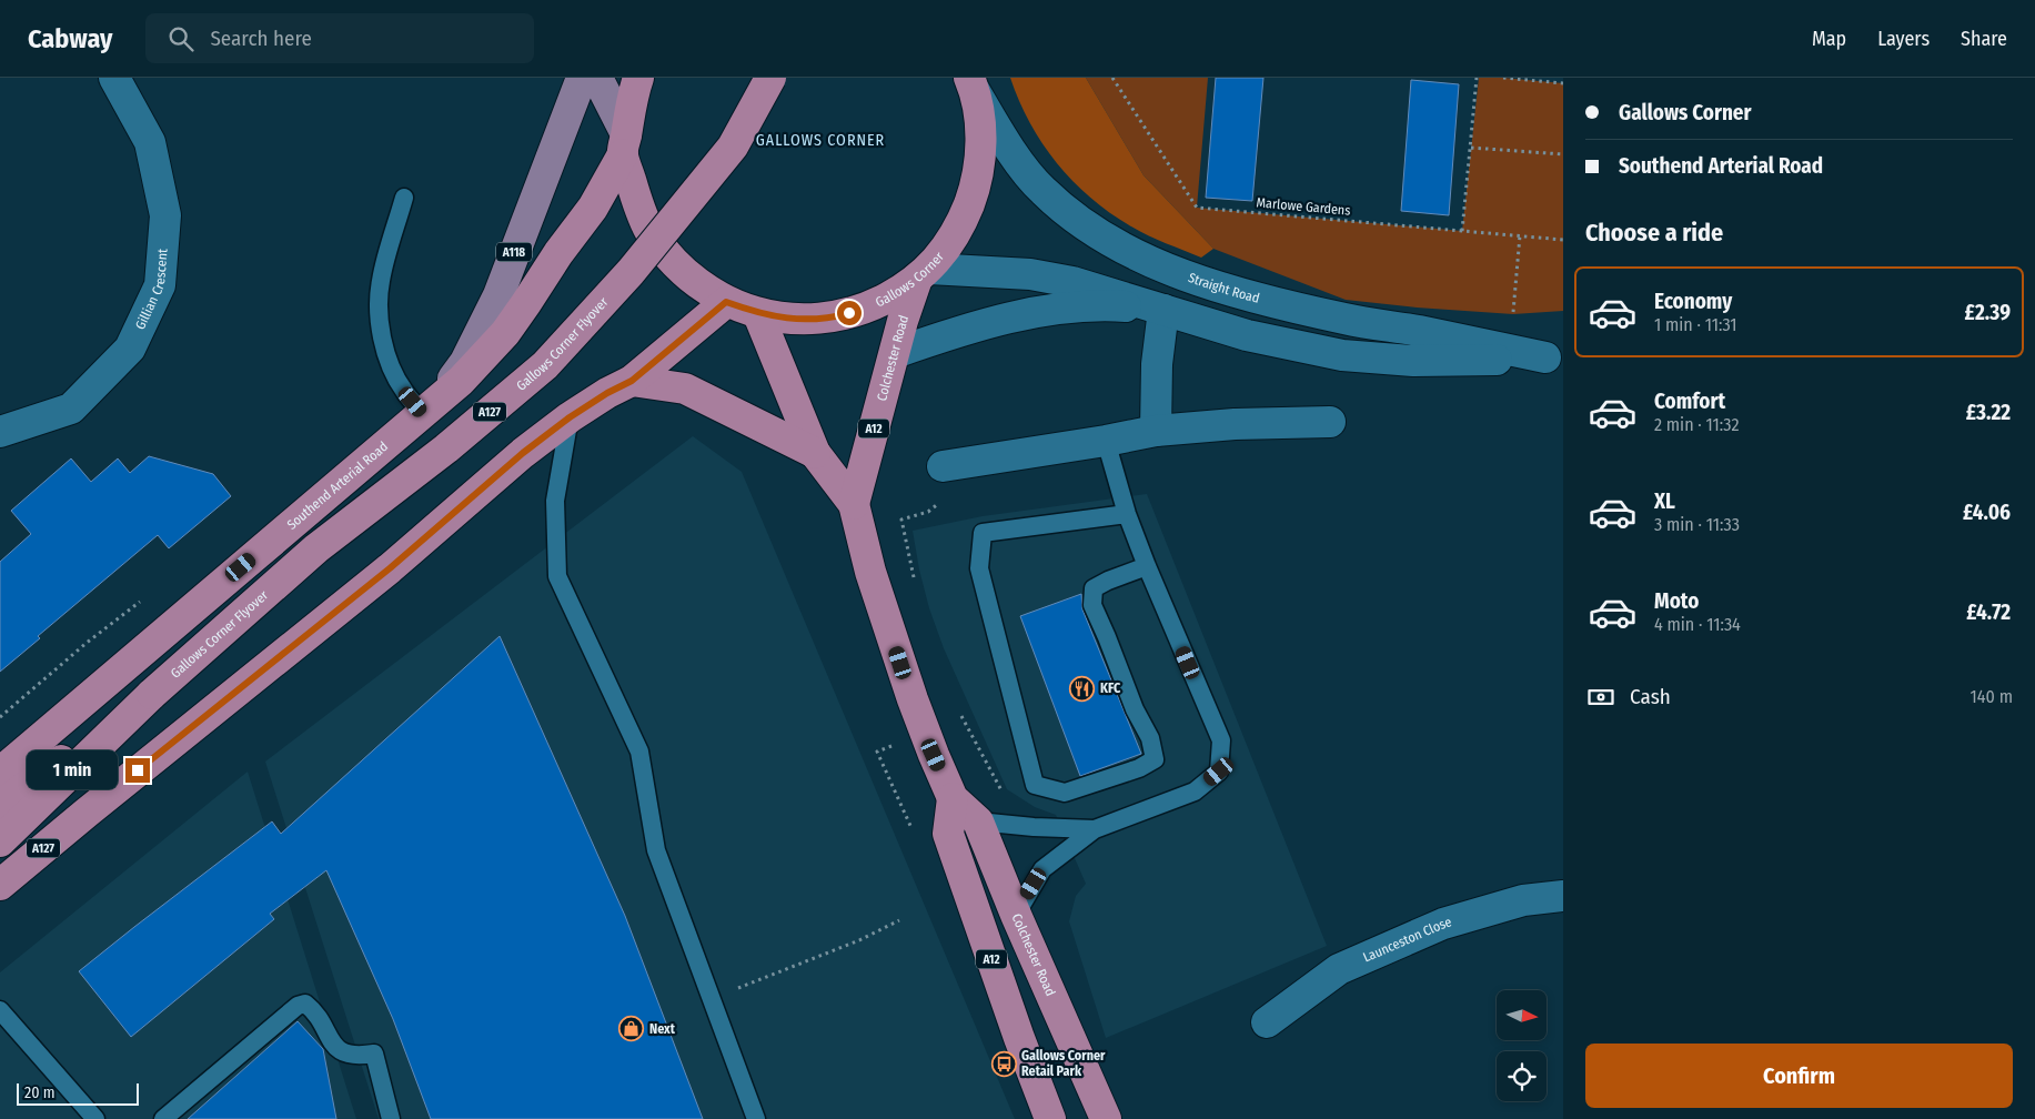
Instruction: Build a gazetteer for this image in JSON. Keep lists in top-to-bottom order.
{
  "streets": {
    "highway": [
      "Gallows Corner",
      "Gallows Corner Flyover",
      "Colchester Road",
      "A127",
      "A12",
      "Southend Arterial Road"
    ],
    "main road": ["A118"],
    "street": ["Straight Road", "Gillian Crescent", "Launceston Close"],
    "path": ["Marlowe Gardens"]
  },
  "crossings": [
    ["A118", "Southend Arterial Road"],
    ["Gallows Corner", "Straight Road"],
    ["Gallows Corner", "Colchester Road"],
    ["Gallows Corner", "A127"],
    ["Gallows Corner", "Southend Arterial Road"],
    ["Straight Road", "Colchester Road"],
    ["Gallows Corner Flyover", "A127"],
    ["Colchester Road", "A12"]
  ],
  "districts": ["GALLOWS CORNER"],
  "places": {
    "restaurant": ["KFC"],
    "shop": ["Next"],
    "bus stop": ["Gallows Corner Retail Park"]
  },
  "scale_bar": "20 m",
  "north": "right",
  "page": {
    "header": "Cabway",
    "search": "Search here",
    "nav": ["Map", "Layers", "Share"],
    "banner": ["Gallows Corner", "Southend Arterial Road"],
    "heading": "Choose a ride",
    "list": [
      {
        "name": "Economy",
        "note": "1 min · 11:31",
        "value": "£2.39"
      },
      {
        "name": "Comfort",
        "note": "2 min · 11:32",
        "value": "£3.22"
      },
      {
        "name": "XL",
        "note": "3 min · 11:33",
        "value": "£4.06"
      },
      {
        "name": "Moto",
        "note": "4 min · 11:34",
        "value": "£4.72"
      }
    ],
    "pay": ["Cash", "140 m"],
    "bubble": "1 min",
    "buttons": "Confirm",
    "scale": "20 m"
  }
}
